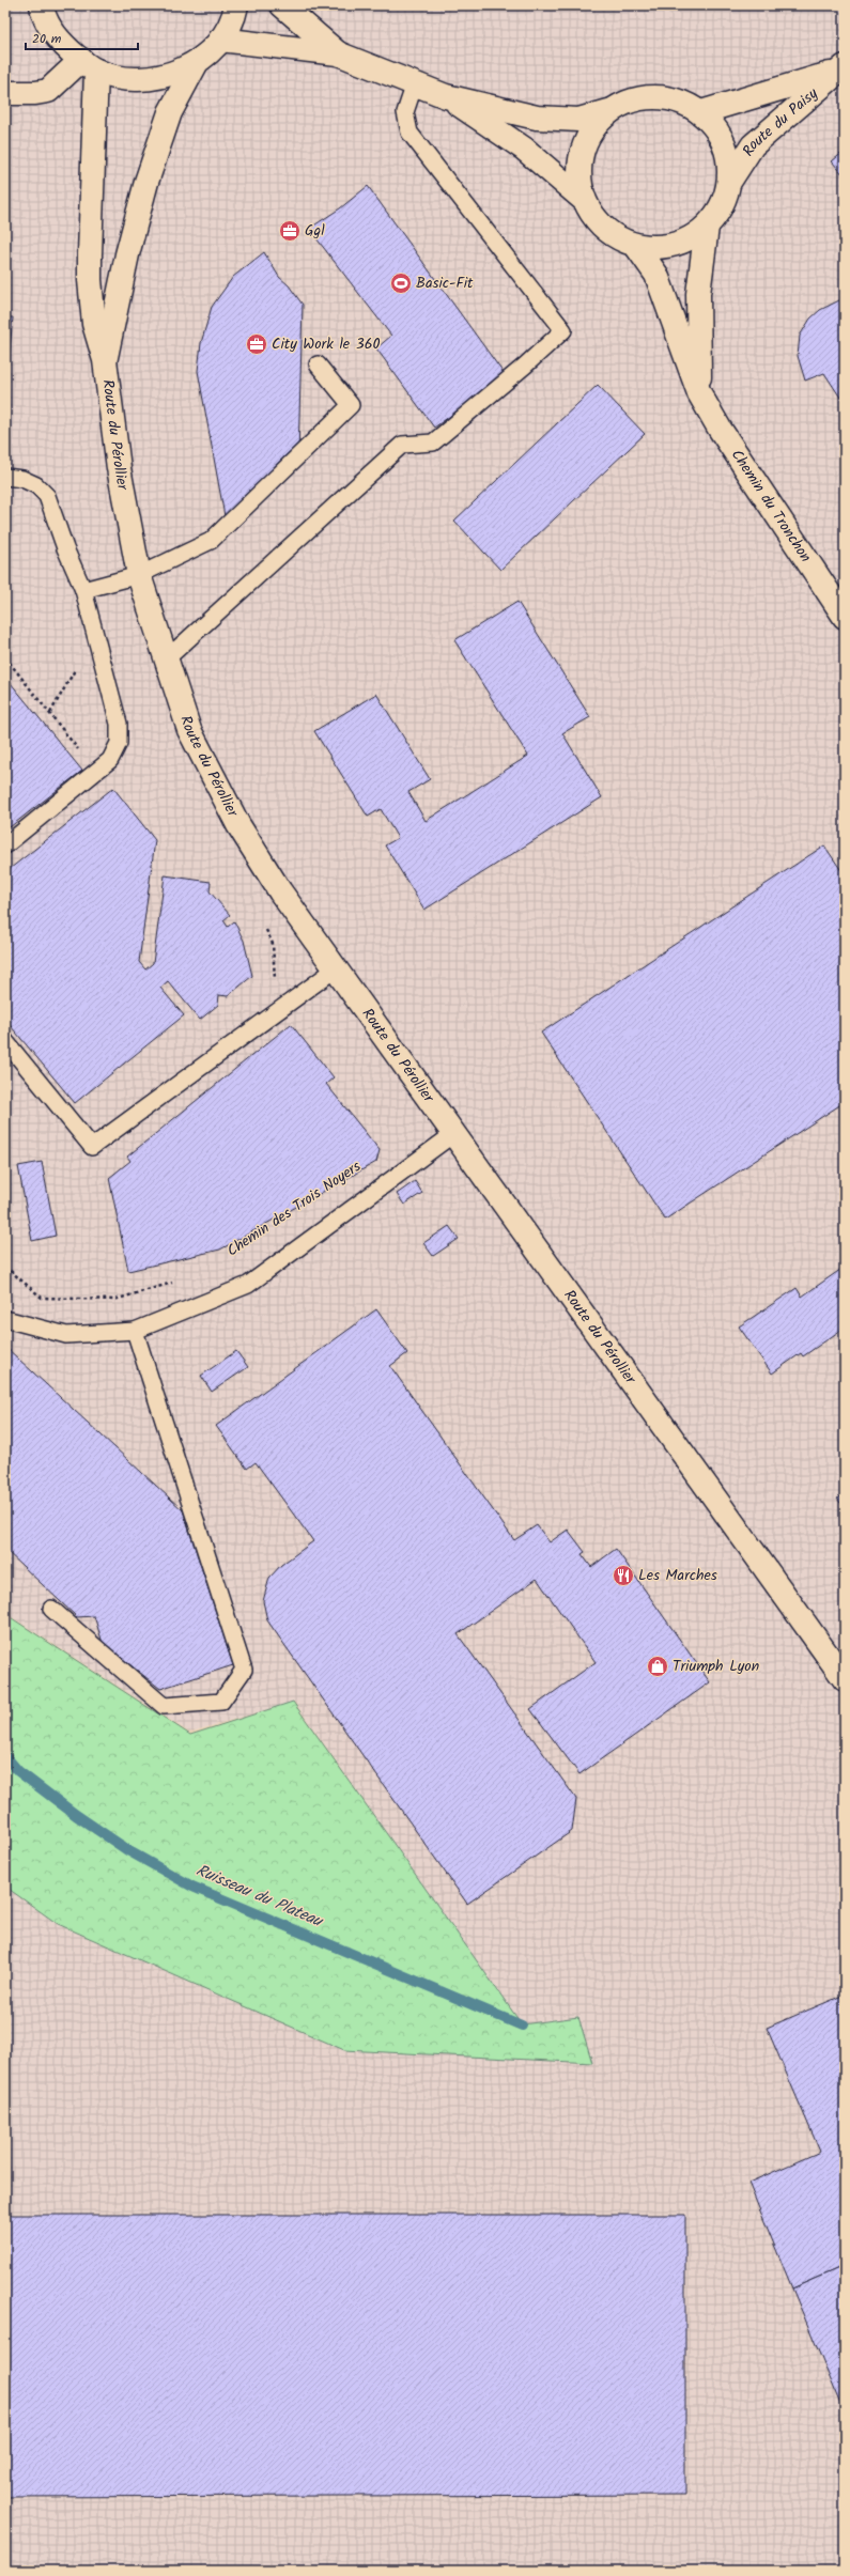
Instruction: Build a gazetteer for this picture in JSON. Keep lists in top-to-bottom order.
{
  "streets": {
    "main road": ["Route du Paisy", "Route du Pérollier", "Chemin du Tronchon"]
  },
  "crossings": [
    ["Route du Paisy", "Chemin du Tronchon"]
  ],
  "water": ["Ruisseau du Plateau"],
  "places": {
    "office": ["Ggl", "City Work le 360"],
    "sports": ["Basic-Fit"],
    "restaurant": ["Les Marches"],
    "shop": ["Triumph Lyon"]
  },
  "scale_bar": "20 m"
}
